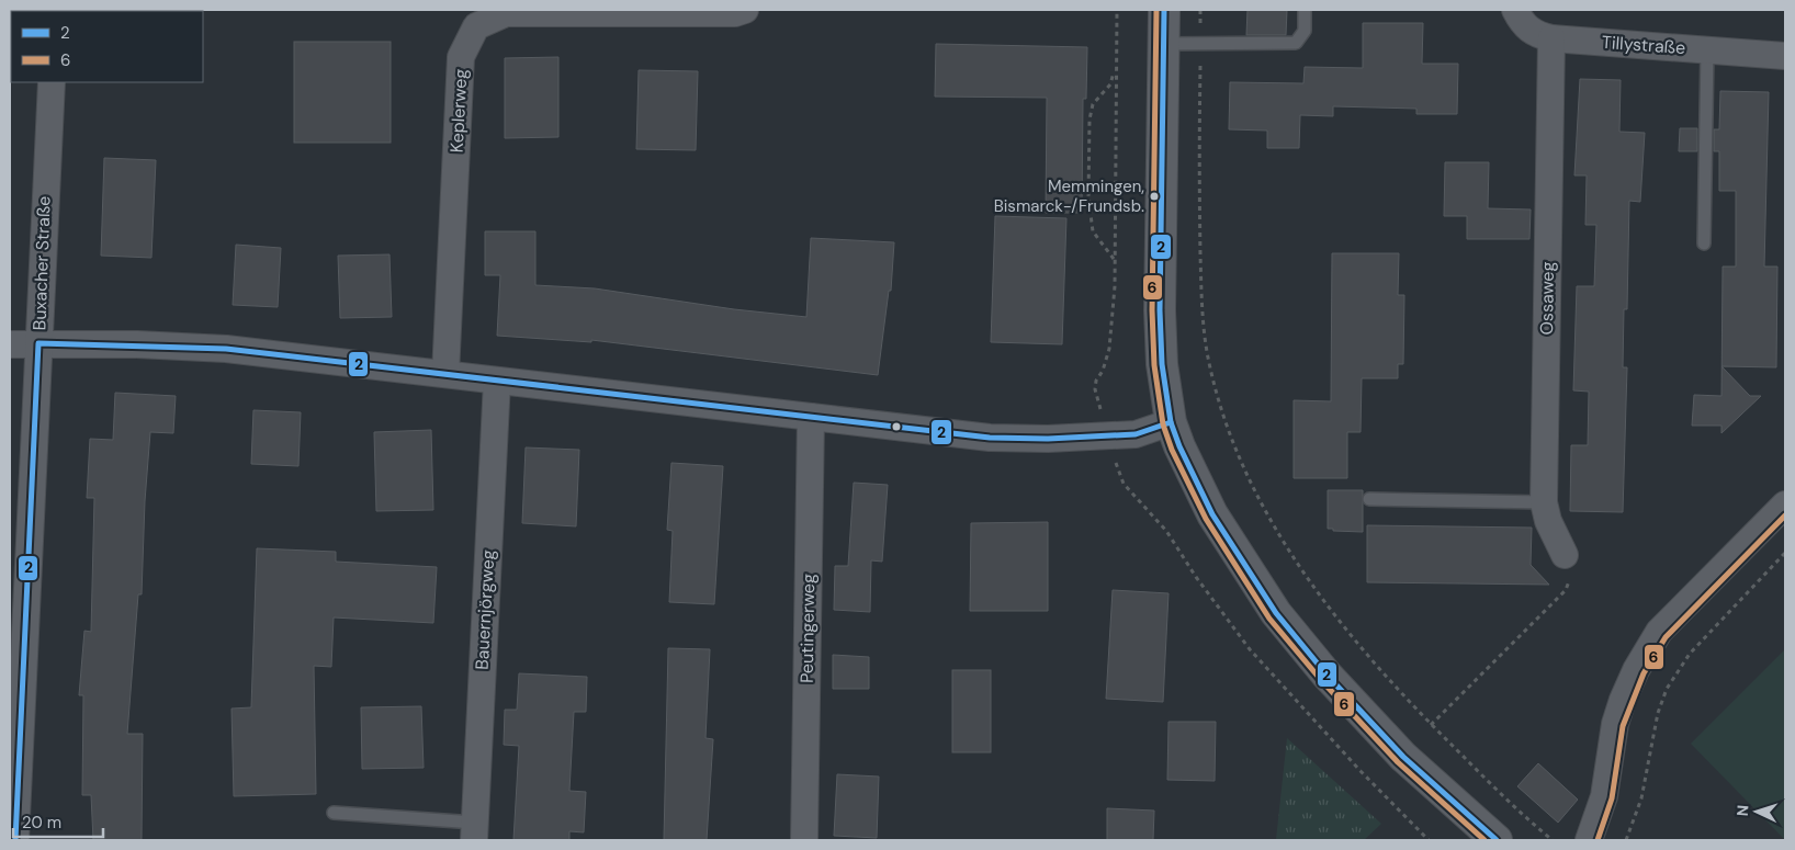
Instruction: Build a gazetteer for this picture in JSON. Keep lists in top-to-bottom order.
{
  "streets": {
    "street": [
      "Tillystraße",
      "Keplerweg",
      "Buxacher Straße",
      "Ossaweg",
      "Bauernjörgweg",
      "Peutingerweg"
    ]
  },
  "crossings": [
    ["Tillystraße", "Ossaweg"]
  ],
  "places": ["Memmingen, Bismarck-/Frundsb."],
  "lines": ["transit line 2", "transit line 6"],
  "legend": ["2", "6"],
  "scale_bar": "20 m",
  "north": "left"
}
